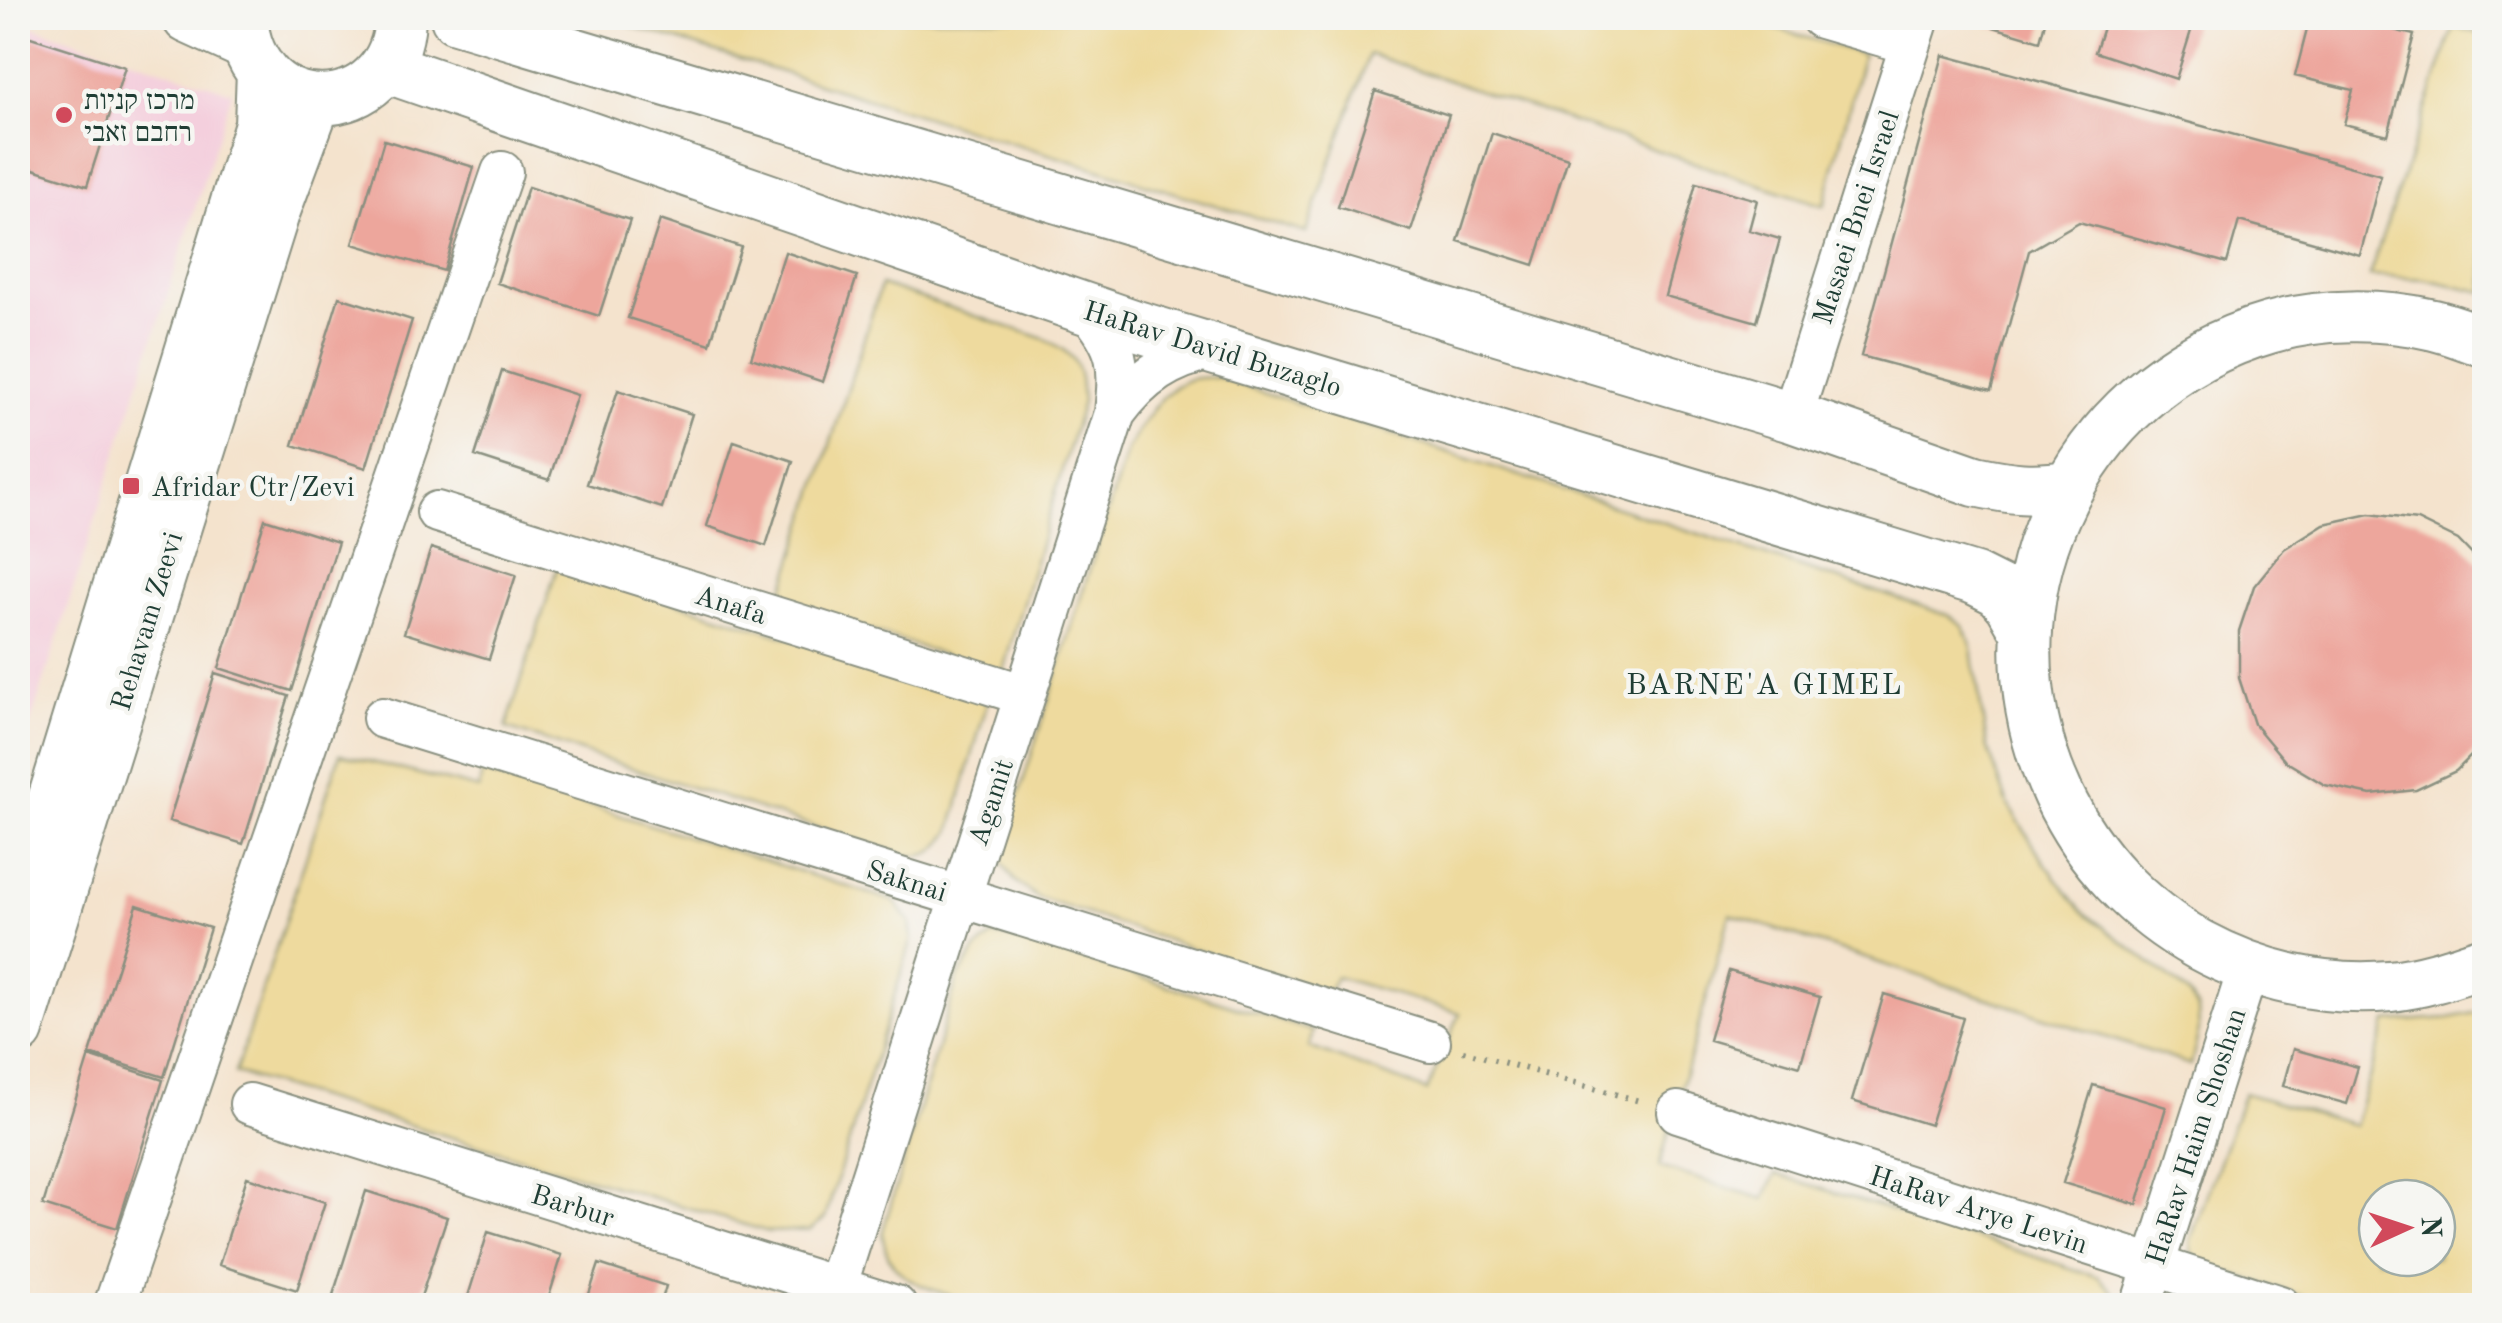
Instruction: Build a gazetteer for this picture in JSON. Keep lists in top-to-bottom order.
{
  "streets": {
    "street": [
      "Masaei Bnei Israel",
      "HaRav David Buzaglo",
      "Anafa",
      "Rehavam Zeevi",
      "Agamit",
      "Saknai",
      "HaRav Haim Shoshan",
      "Barbur",
      "HaRav Arye Levin"
    ]
  },
  "crossings": [
    ["HaRav David Buzaglo", "Agamit"],
    ["Anafa", "Agamit"],
    ["Agamit", "Saknai"],
    ["Agamit", "Barbur"],
    ["HaRav Haim Shoshan", "HaRav Arye Levin"]
  ],
  "districts": ["BARNE'A GIMEL"],
  "places": {
    "other": ["מרכז קניות רחבם זאבי"],
    "transit": ["Afridar Ctr/Zevi"]
  },
  "north": "right"
}
